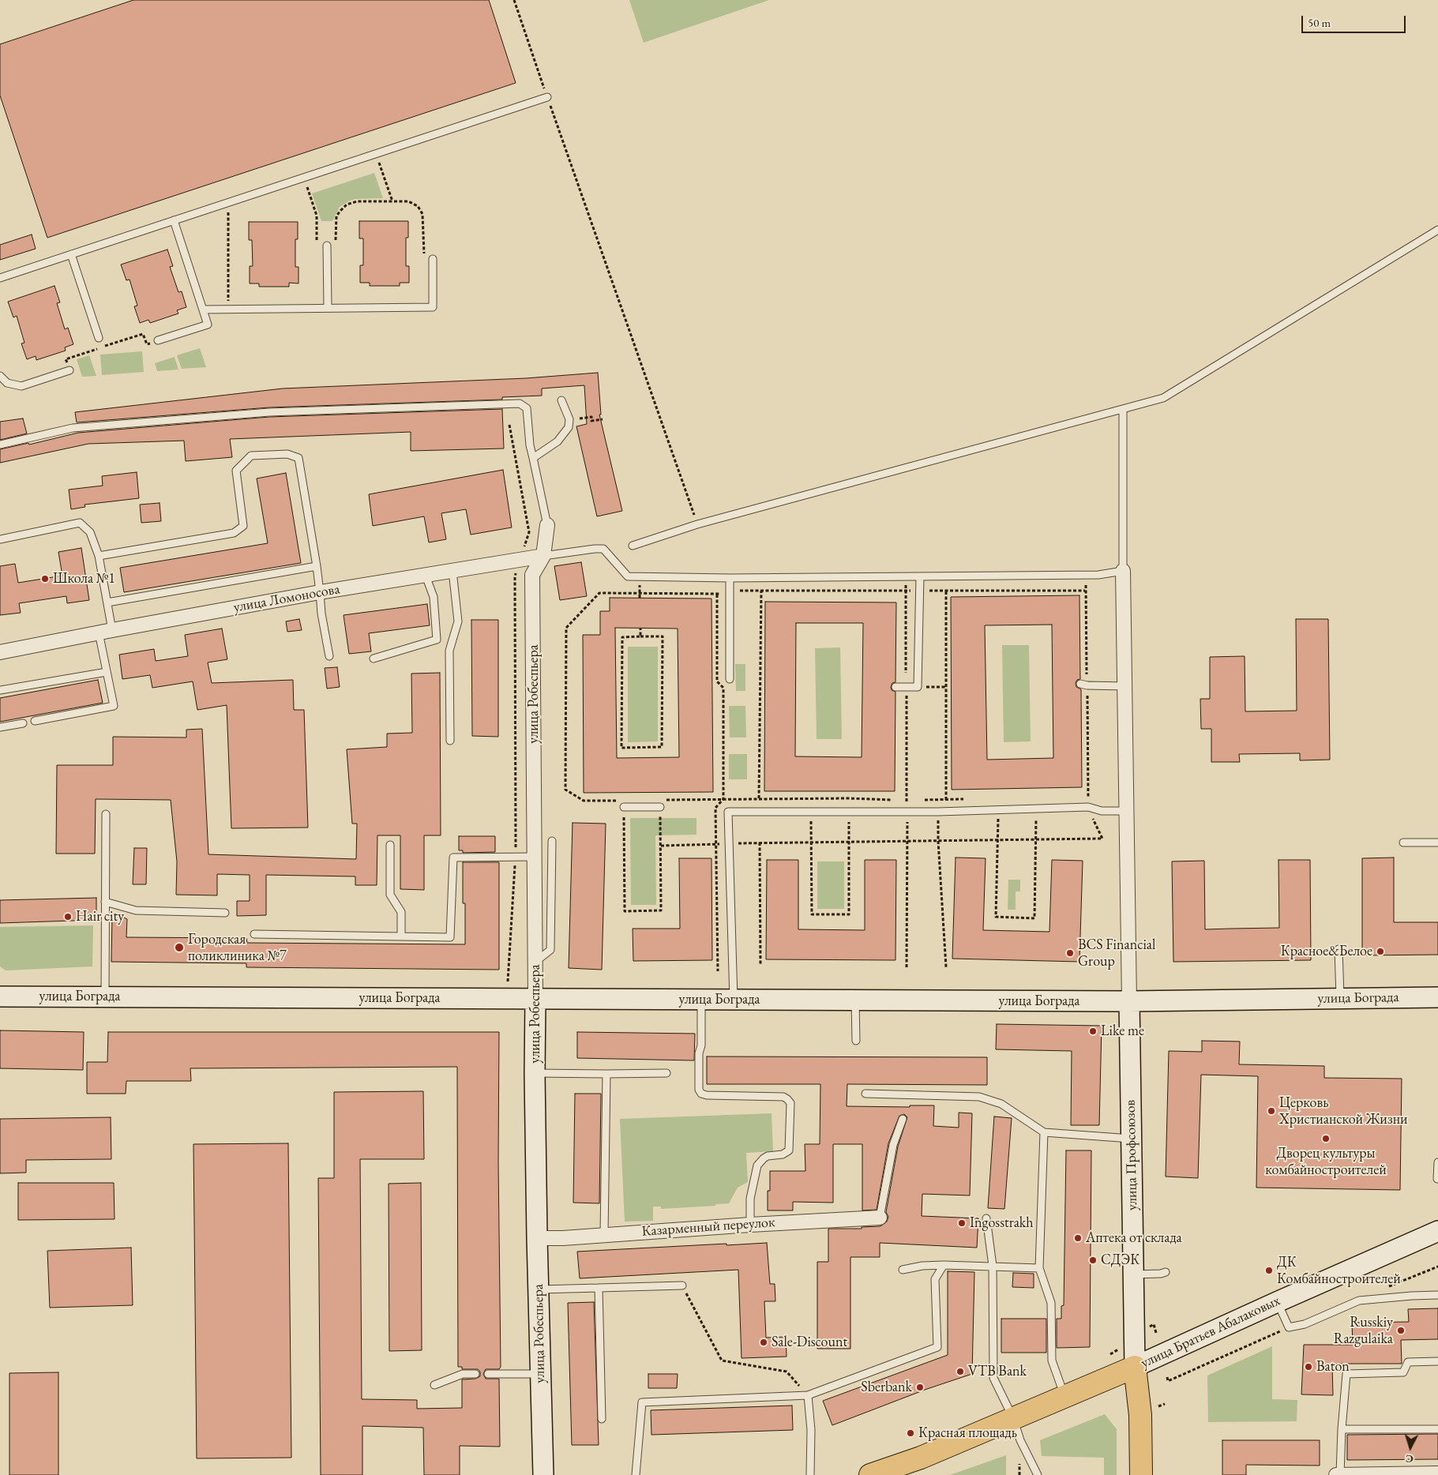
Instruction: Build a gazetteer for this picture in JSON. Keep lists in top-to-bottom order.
{
  "streets": {
    "main road": ["улица Профсоюзов"],
    "street": [
      "улица Ломоносова",
      "улица Робеспьера",
      "улица Бограда",
      "Казарменный переулок",
      "улица Братьев Абалаковых"
    ]
  },
  "crossings": [
    ["улица Ломоносова", "улица Робеспьера"],
    ["улица Робеспьера", "улица Бограда"],
    ["улица Робеспьера", "Казарменный переулок"],
    ["улица Бограда", "улица Профсоюзов"],
    ["улица Профсоюзов", "улица Братьев Абалаковых"]
  ],
  "places": [
    "Школа №1",
    "Hair city",
    "Городская поликлиника №7",
    "Красное&Белое",
    "BCS Financial Group",
    "Like me",
    "Церковь Христианской Жизни",
    "Дворец культуры комбайностроителей",
    "Ingosstrakh",
    "Аптека от склада",
    "СДЭК",
    "ДК Комбайностроителей",
    "Russkiy Razgulaika",
    "Sale-Discount",
    "Baton",
    "VTB Bank",
    "Sberbank",
    "Красная площадь"
  ],
  "scale_bar": "50 m",
  "north": "bottom"
}
